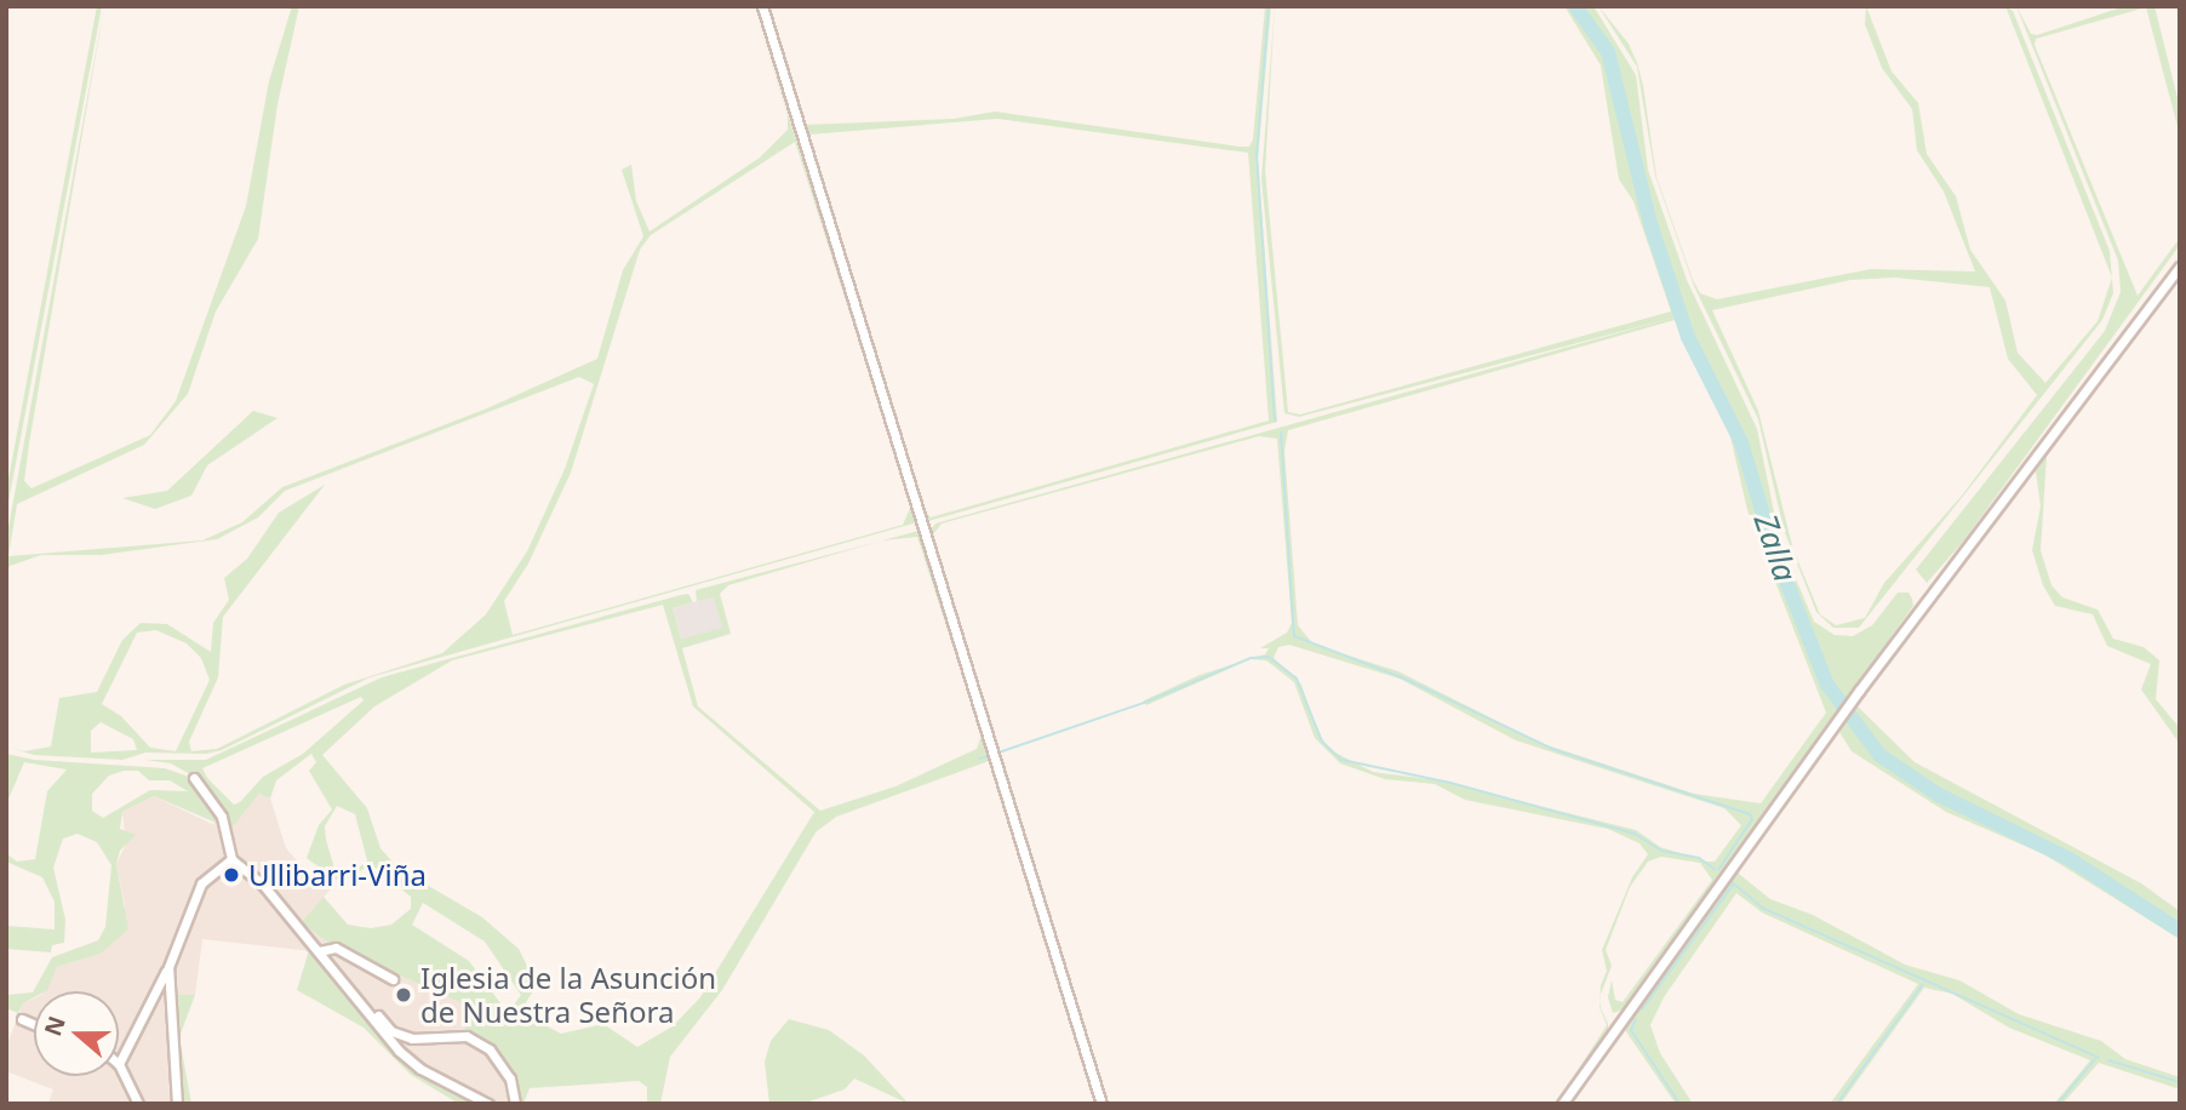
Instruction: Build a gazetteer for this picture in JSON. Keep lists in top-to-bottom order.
{
  "water": ["Zalla"],
  "places": ["Ullibarri-Viña", "Iglesia de la Asunción de Nuestra Señora"],
  "north": "left"
}
